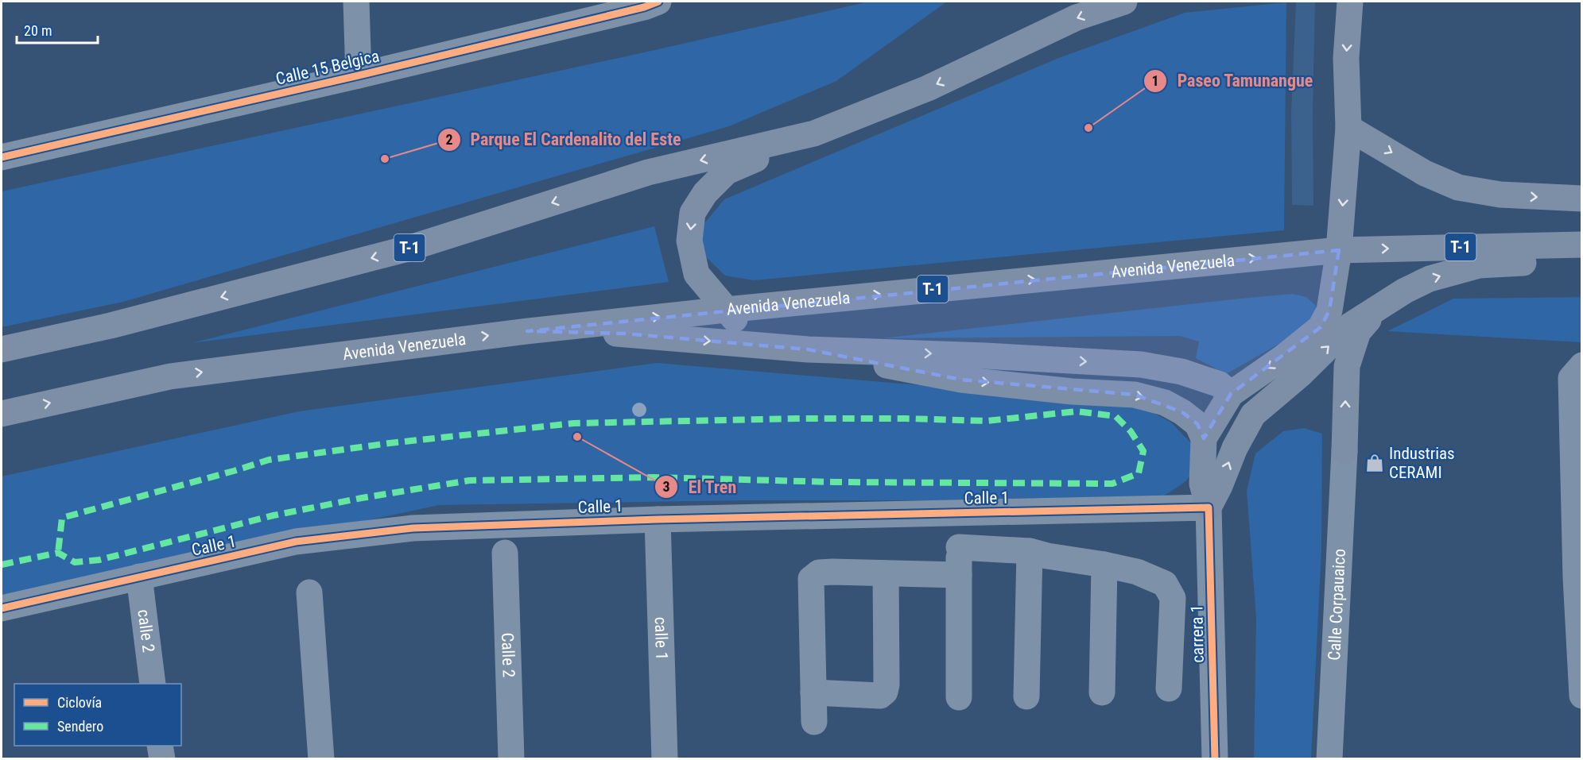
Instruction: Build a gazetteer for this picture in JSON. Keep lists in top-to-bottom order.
{
  "streets": {
    "main road": ["T-1", "Avenida Venezuela"],
    "street": [
      "Calle 15 Belgica",
      "Calle 1",
      "Calle Corpauaico",
      "calle 2",
      "carrera 1",
      "calle 1",
      "Calle 2"
    ]
  },
  "crossings": [
    ["Calle 1", "calle 2"],
    ["Calle 1", "carrera 1"],
    ["Calle 1", "calle 1"]
  ],
  "places": {
    "other": ["Paseo Tamunangue", "Parque El Cardenalito del Este", "El Tren"],
    "shop": ["Industrias CERAMI"]
  },
  "legend": ["Ciclovía", "Sendero"],
  "scale_bar": "20 m"
}
